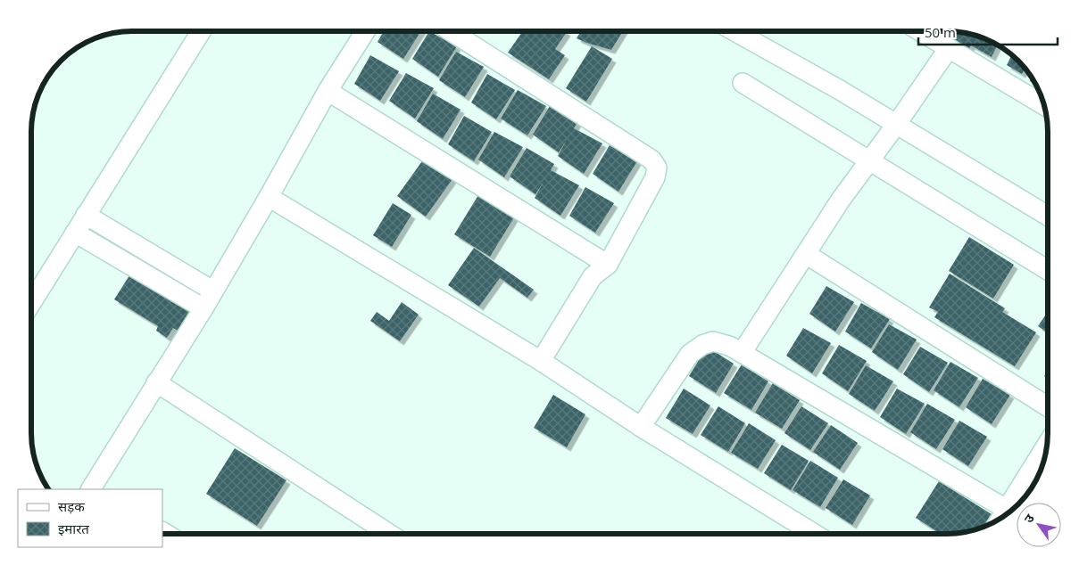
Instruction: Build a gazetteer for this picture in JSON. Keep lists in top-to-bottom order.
{
  "legend": ["सड़क", "इमारत"],
  "scale_bar": "50 m",
  "north": "top left"
}
